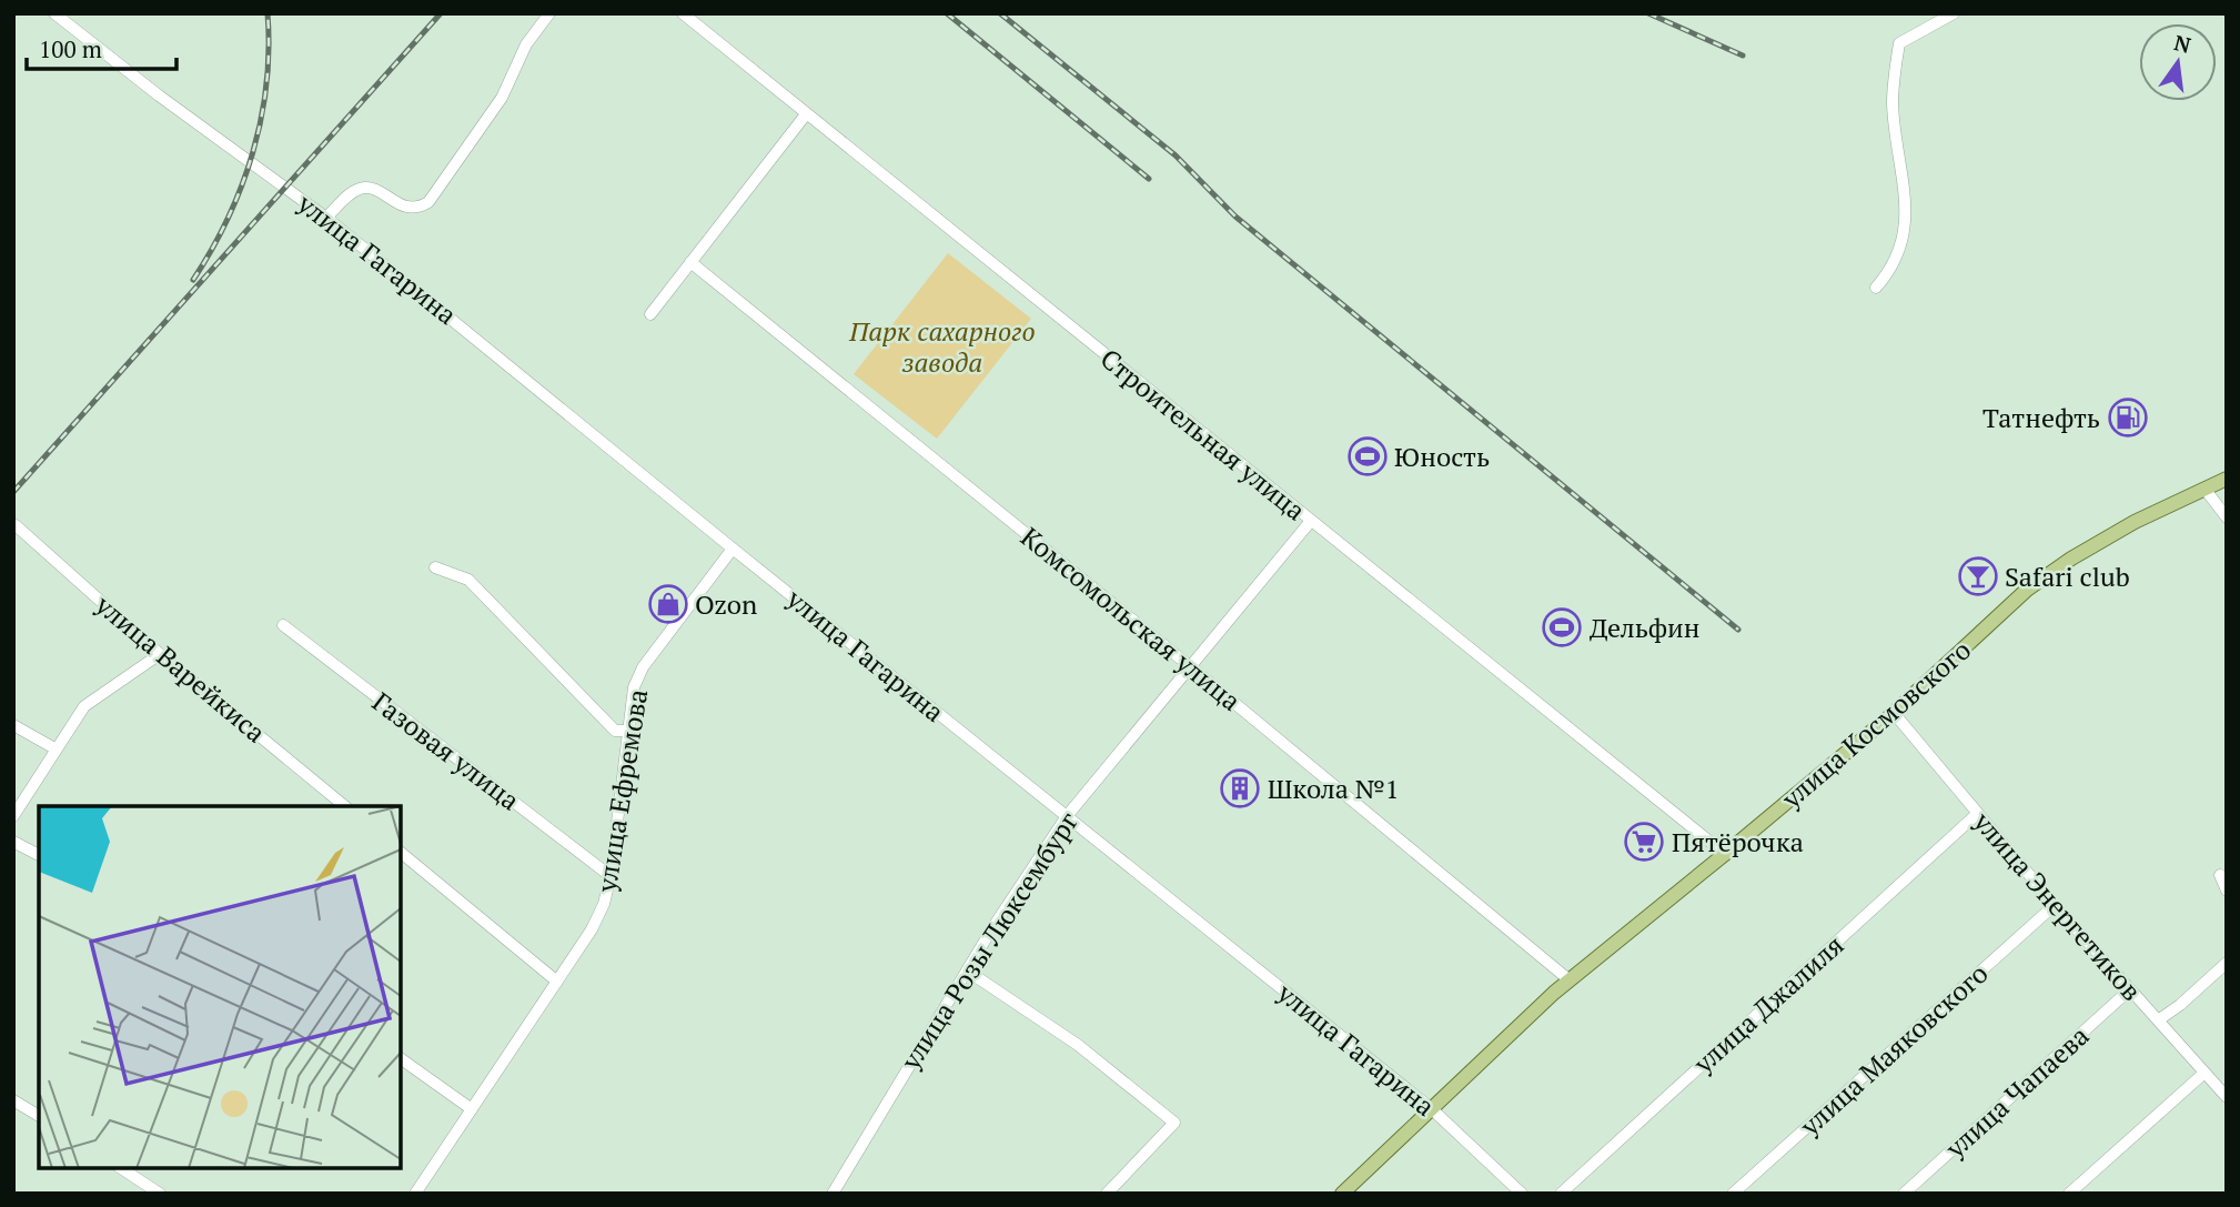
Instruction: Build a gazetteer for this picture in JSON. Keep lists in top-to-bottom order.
{
  "streets": {
    "main road": ["улица Космовского"],
    "street": [
      "улица Гагарина",
      "Строительная улица",
      "Комсомольская улица",
      "улица Варейкиса",
      "Газовая улица",
      "улица Ефремова",
      "улица Энергетиков",
      "улица Розы Люксембург",
      "улица Джалиля",
      "улица Маяковского",
      "улица Чапаева"
    ]
  },
  "crossings": [
    ["улица Гагарина", "улица Космовского"],
    ["улица Гагарина", "улица Ефремова"],
    ["улица Гагарина", "улица Розы Люксембург"],
    ["Строительная улица", "улица Космовского"],
    ["Строительная улица", "улица Розы Люксембург"],
    ["Комсомольская улица", "улица Космовского"],
    ["Комсомольская улица", "улица Розы Люксембург"],
    ["улица Космовского", "улица Энергетиков"],
    ["Газовая улица", "улица Ефремова"],
    ["улица Энергетиков", "улица Джалиля"],
    ["улица Энергетиков", "улица Маяковского"],
    ["улица Энергетиков", "улица Чапаева"]
  ],
  "parks": ["Парк сахарного завода"],
  "places": {
    "fuel station": ["Татнефть"],
    "sports": ["Юность", "Дельфин"],
    "bar": ["Safari club"],
    "shop": ["Ozon"],
    "building": ["Школа №1"],
    "supermarket": ["Пятёрочка"]
  },
  "scale_bar": "100 m",
  "north": "top"
}
